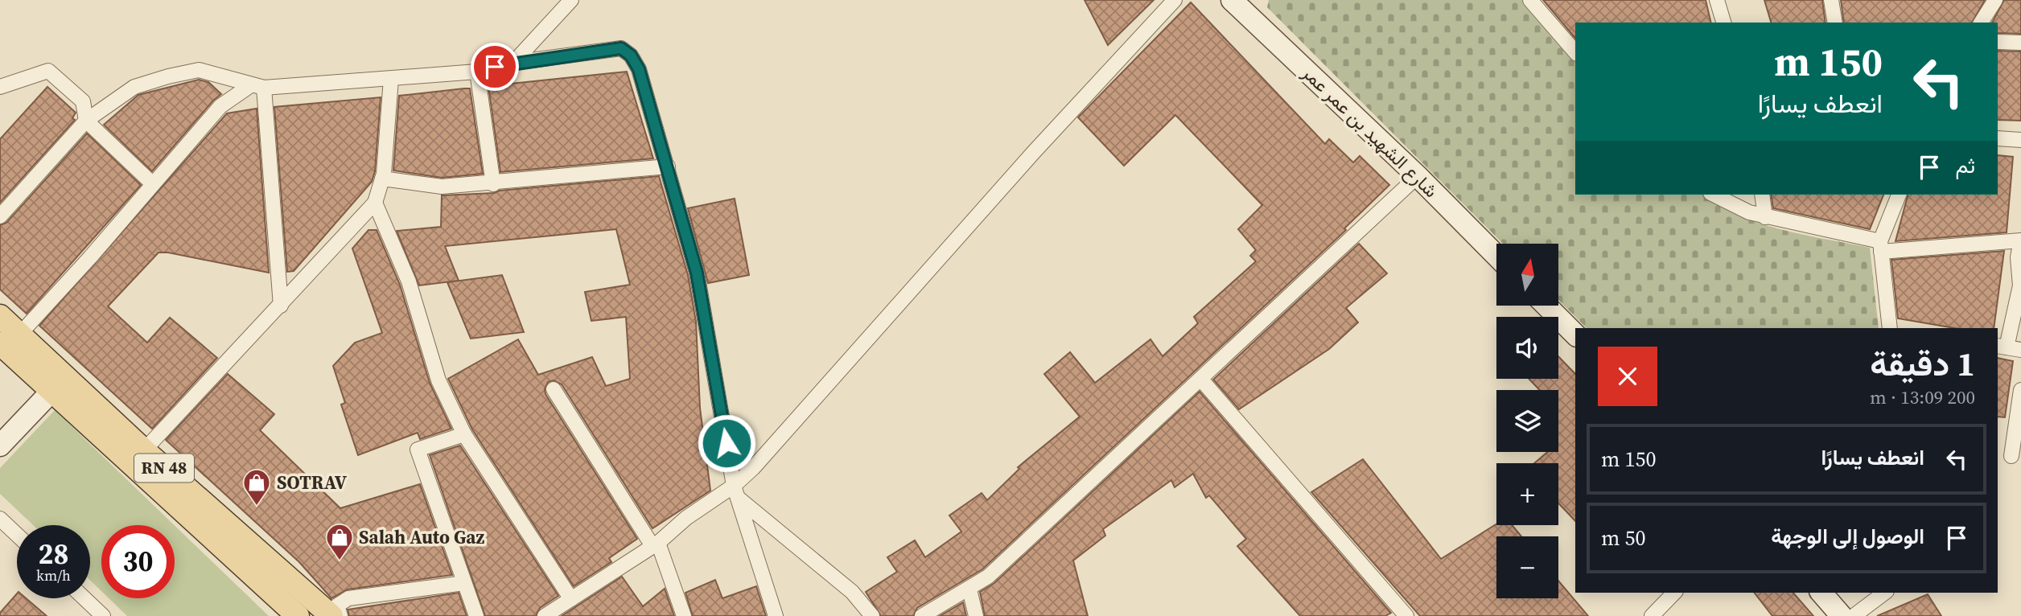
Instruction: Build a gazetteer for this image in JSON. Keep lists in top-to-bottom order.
{
  "streets": {
    "main road": ["RN 48"],
    "street": ["شارع الشهيد بن عمر عمر"]
  },
  "places": {
    "shop": ["SOTRAV", "Salah Auto Gaz"]
  },
  "north": "top",
  "page": {
    "turn": ["150 m", "انعطف يسارًا"],
    "then": "ثم",
    "map_buttons": ["+", "−"],
    "heading": ["1 دقيقة", "200 m · 13:09"],
    "list": [
      {
        "name": "انعطف يسارًا",
        "value": "150 m"
      },
      {
        "name": "الوصول إلى الوجهة",
        "value": "50 m"
      }
    ],
    "speed": "28 km/h",
    "limit": "30"
  }
}
